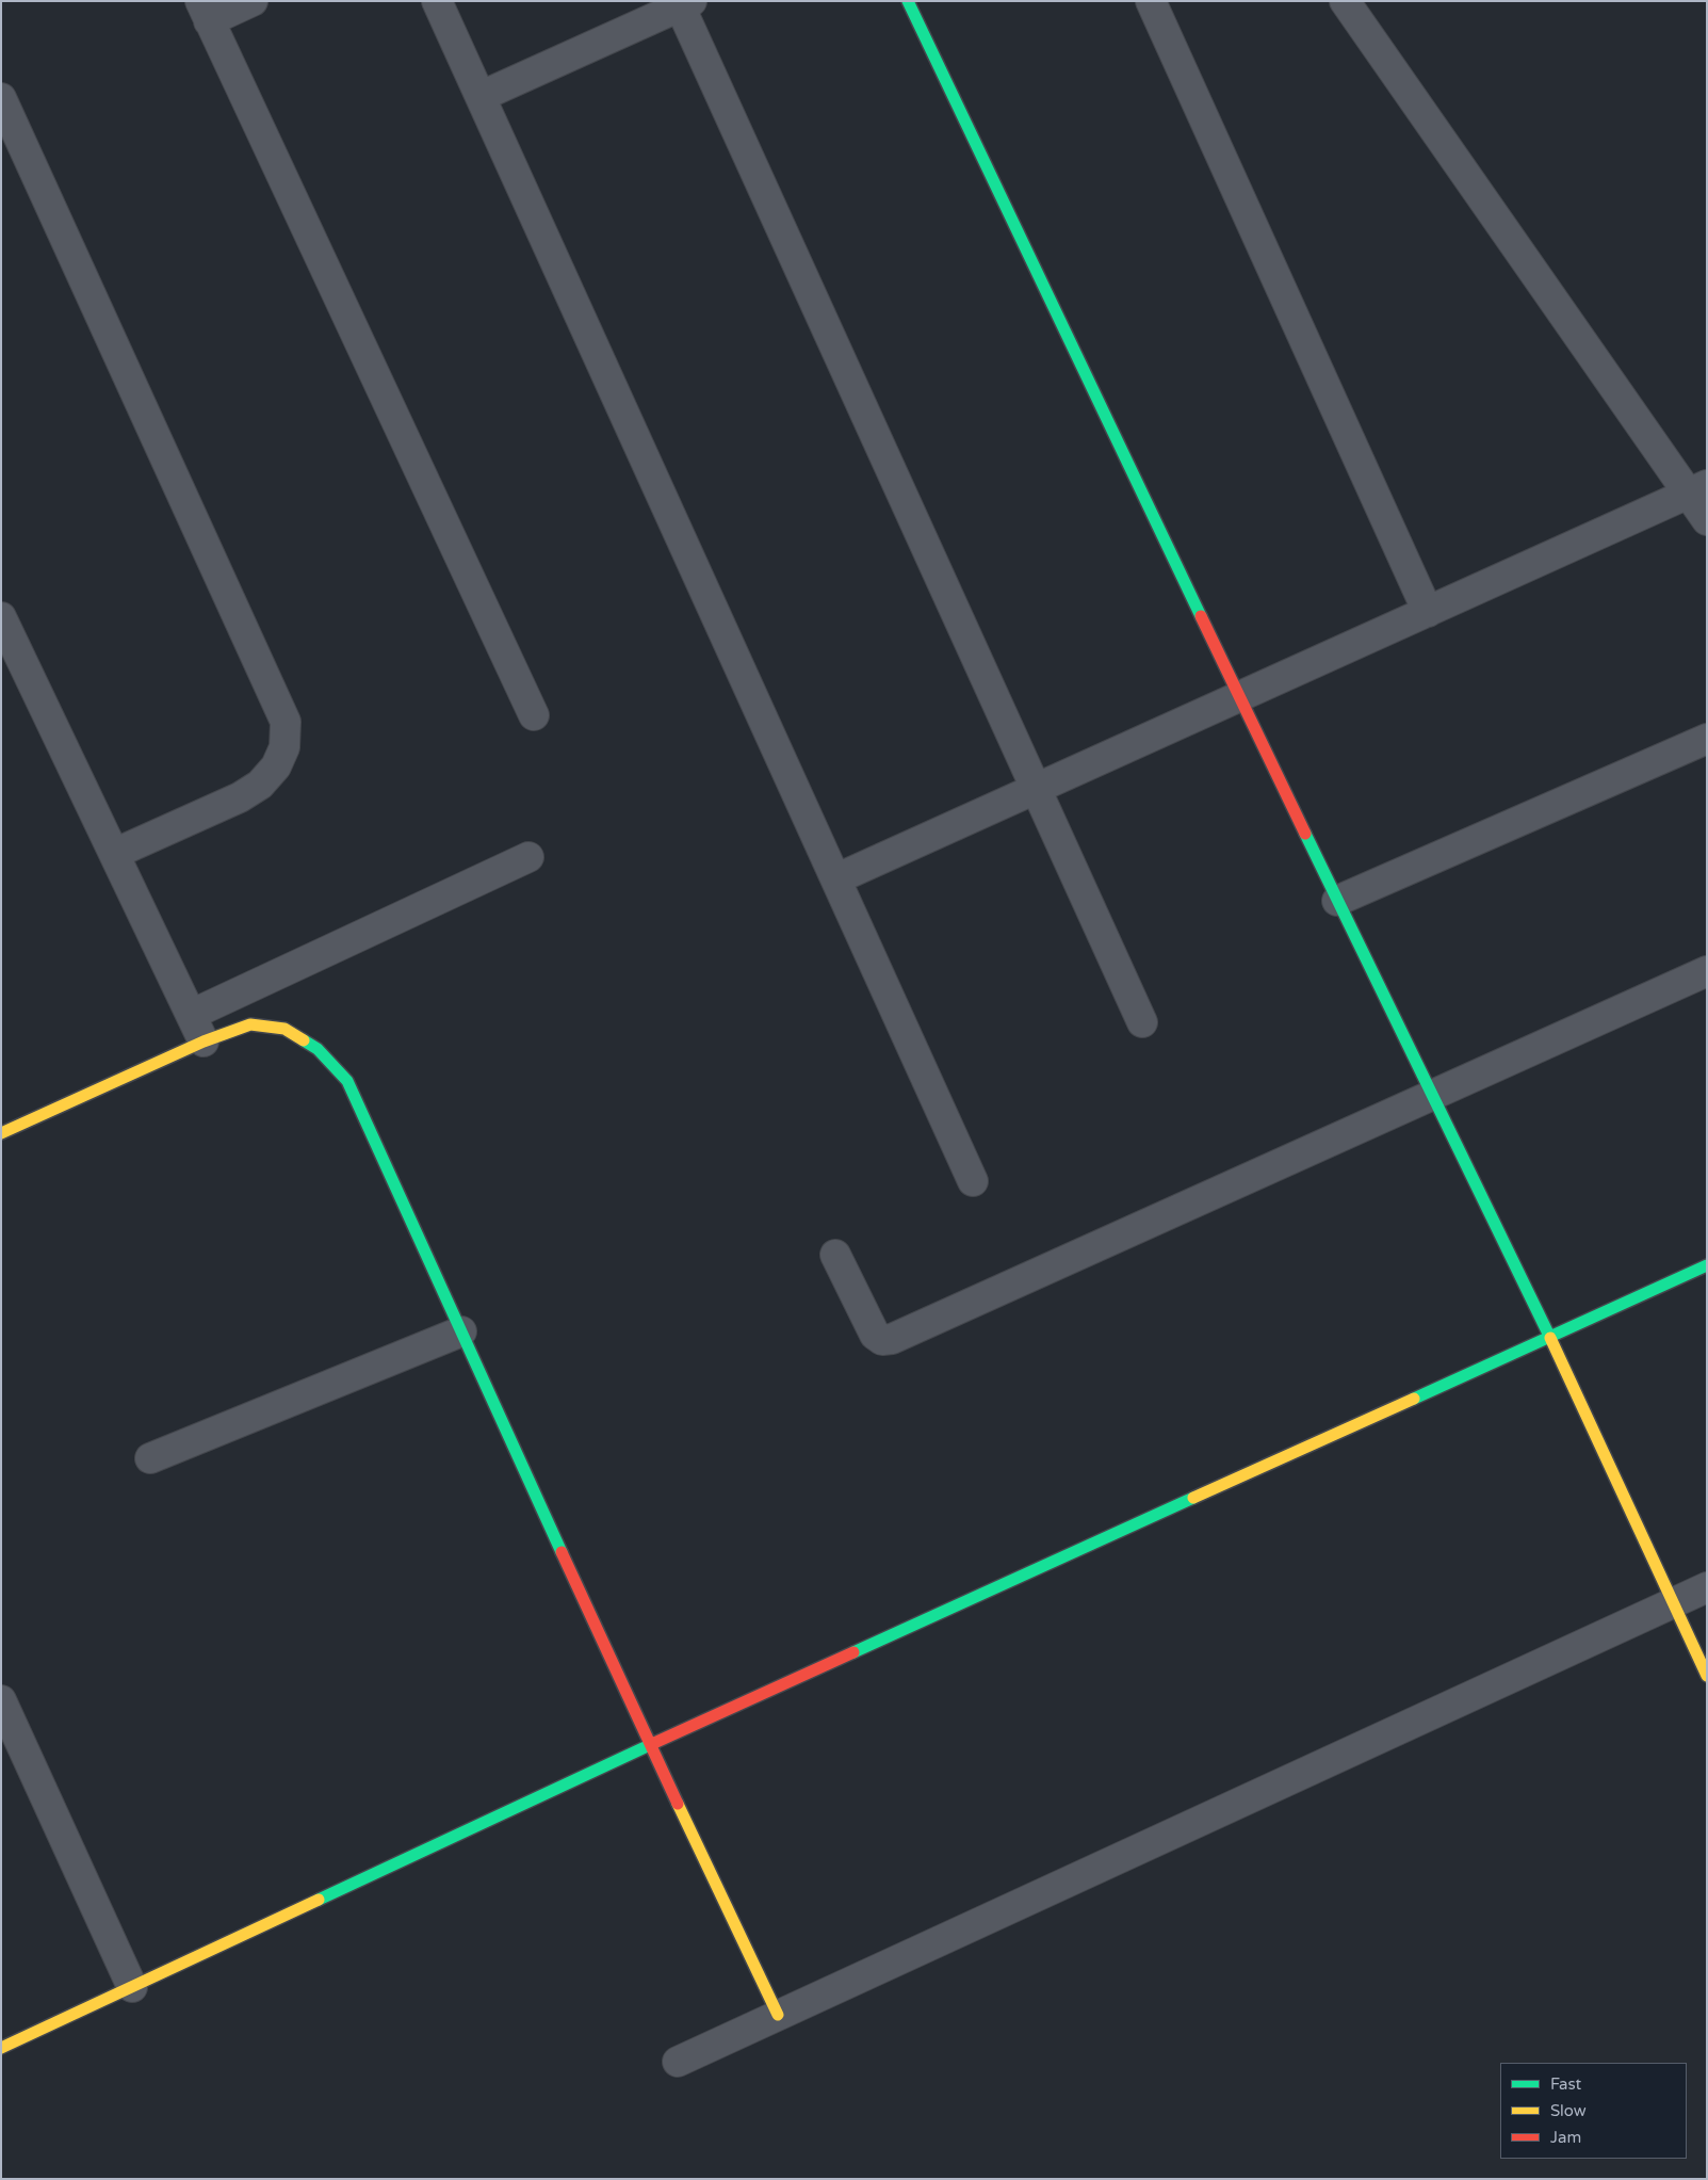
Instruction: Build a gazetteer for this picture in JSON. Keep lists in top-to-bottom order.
{
  "legend": ["Fast", "Slow", "Jam"]
}
